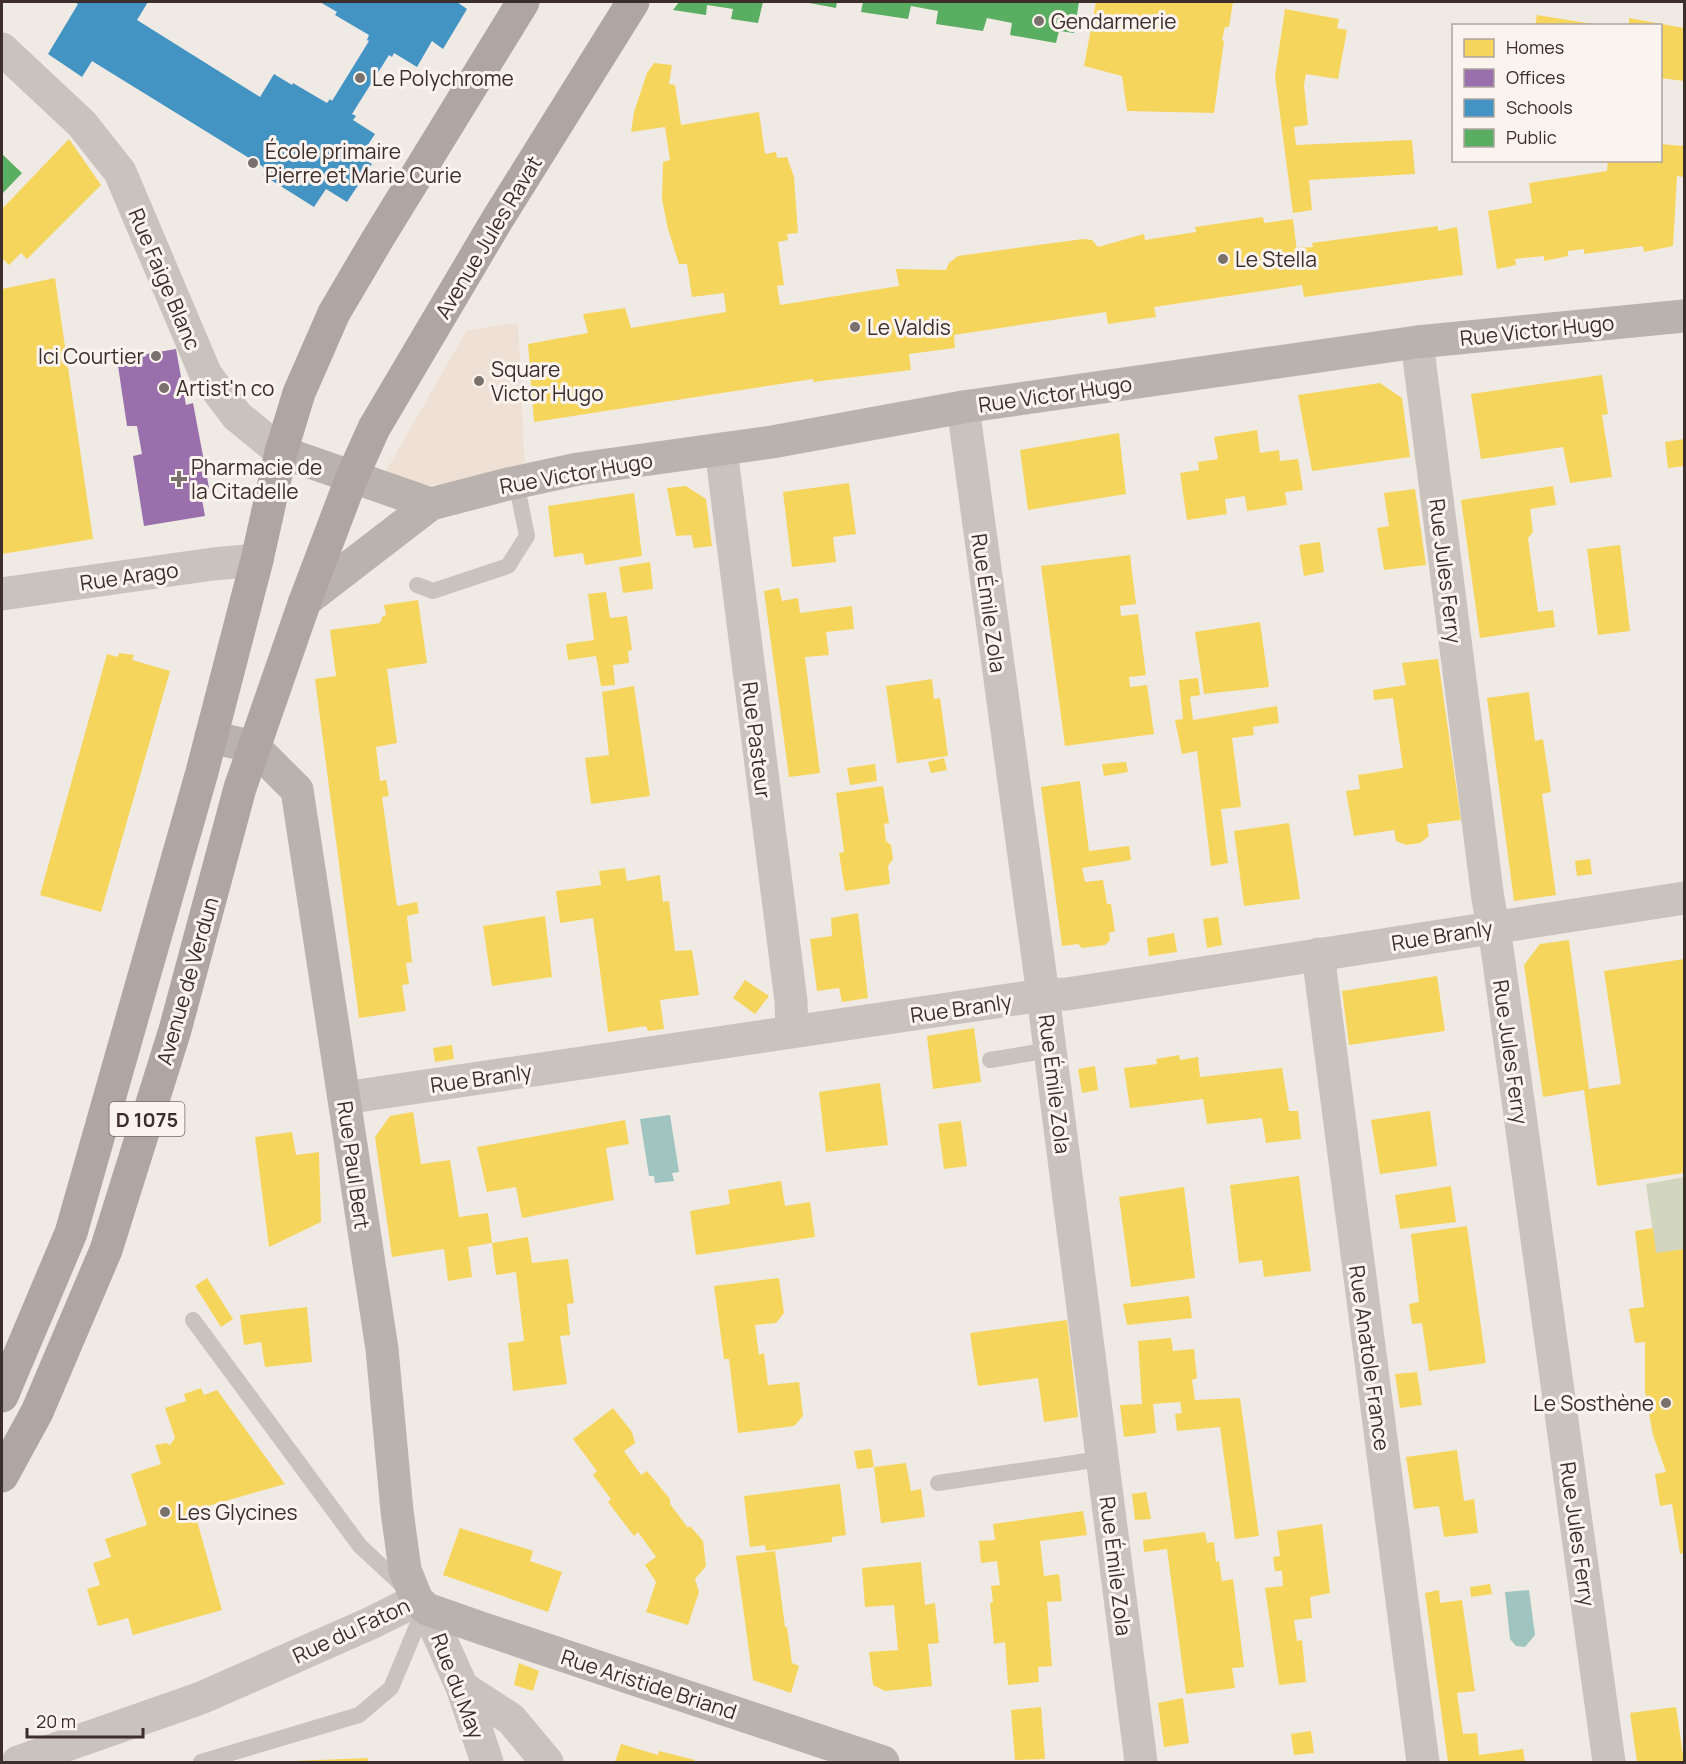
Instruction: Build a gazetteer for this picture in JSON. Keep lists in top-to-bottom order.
{
  "streets": {
    "main road": [
      "Avenue Jules Ravat",
      "Rue Faige Blanc",
      "Rue Victor Hugo",
      "Avenue de Verdun",
      "D 1075",
      "Rue Paul Bert",
      "Rue Aristide Briand"
    ],
    "street": [
      "Rue Jules Ferry",
      "Rue Arago",
      "Rue Émile Zola",
      "Rue Pasteur",
      "Rue Branly",
      "Rue Anatole France",
      "Rue du Faton",
      "Rue du May"
    ]
  },
  "crossings": [
    ["Avenue Jules Ravat", "Rue Faige Blanc"],
    ["Avenue Jules Ravat", "Avenue de Verdun"],
    ["Rue Faige Blanc", "Avenue de Verdun"],
    ["Rue Victor Hugo", "Rue Jules Ferry"],
    ["Rue Victor Hugo", "Rue Émile Zola"],
    ["Rue Victor Hugo", "Rue Pasteur"],
    ["Rue Victor Hugo", "Avenue de Verdun"],
    ["Rue Jules Ferry", "Rue Branly"],
    ["Rue Arago", "Avenue de Verdun"],
    ["Rue Émile Zola", "Rue Branly"],
    ["Rue Pasteur", "Rue Branly"],
    ["Rue Branly", "Rue Paul Bert"],
    ["Rue Branly", "Rue Anatole France"],
    ["Avenue de Verdun", "Rue Paul Bert"],
    ["Rue Paul Bert", "Rue du Faton"],
    ["Rue Paul Bert", "Rue Aristide Briand"],
    ["Rue Paul Bert", "Rue du May"],
    ["Rue du Faton", "Rue Aristide Briand"],
    ["Rue du Faton", "Rue du May"],
    ["Rue Aristide Briand", "Rue du May"]
  ],
  "places": {
    "other": [
      "Gendarmerie",
      "Le Polychrome",
      "École primaire Pierre et Marie Curie",
      "Le Stella",
      "Le Valdis",
      "Ici Courtier",
      "Square Victor Hugo",
      "Artist'n co",
      "Le Sosthène",
      "Les Glycines"
    ],
    "health": ["Pharmacie de la Citadelle"]
  },
  "legend": [
    "Homes",
    "Offices",
    "Schools",
    "Public"
  ],
  "scale_bar": "20 m"
}
